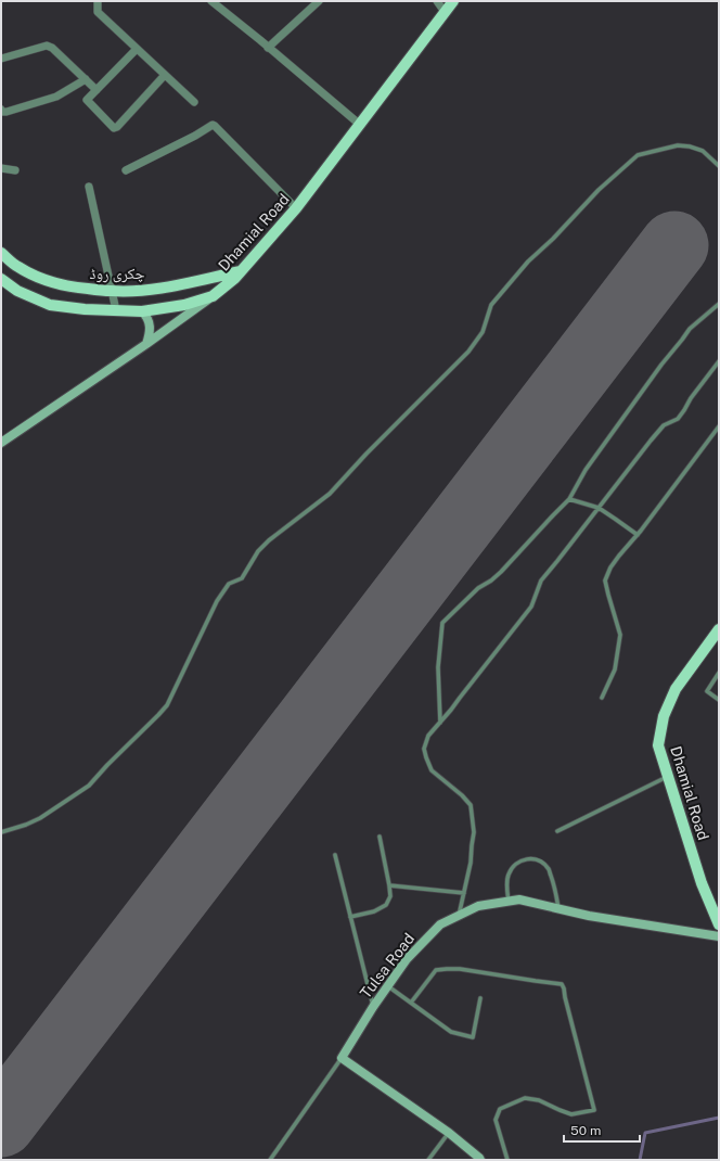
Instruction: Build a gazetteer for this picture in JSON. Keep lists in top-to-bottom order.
{
  "streets": {
    "main road": ["Dhamial Road", "چکری روڈ"],
    "street": ["Tulsa Road"]
  },
  "crossings": [
    ["Dhamial Road", "چکری روڈ"]
  ],
  "scale_bar": "50 m"
}
